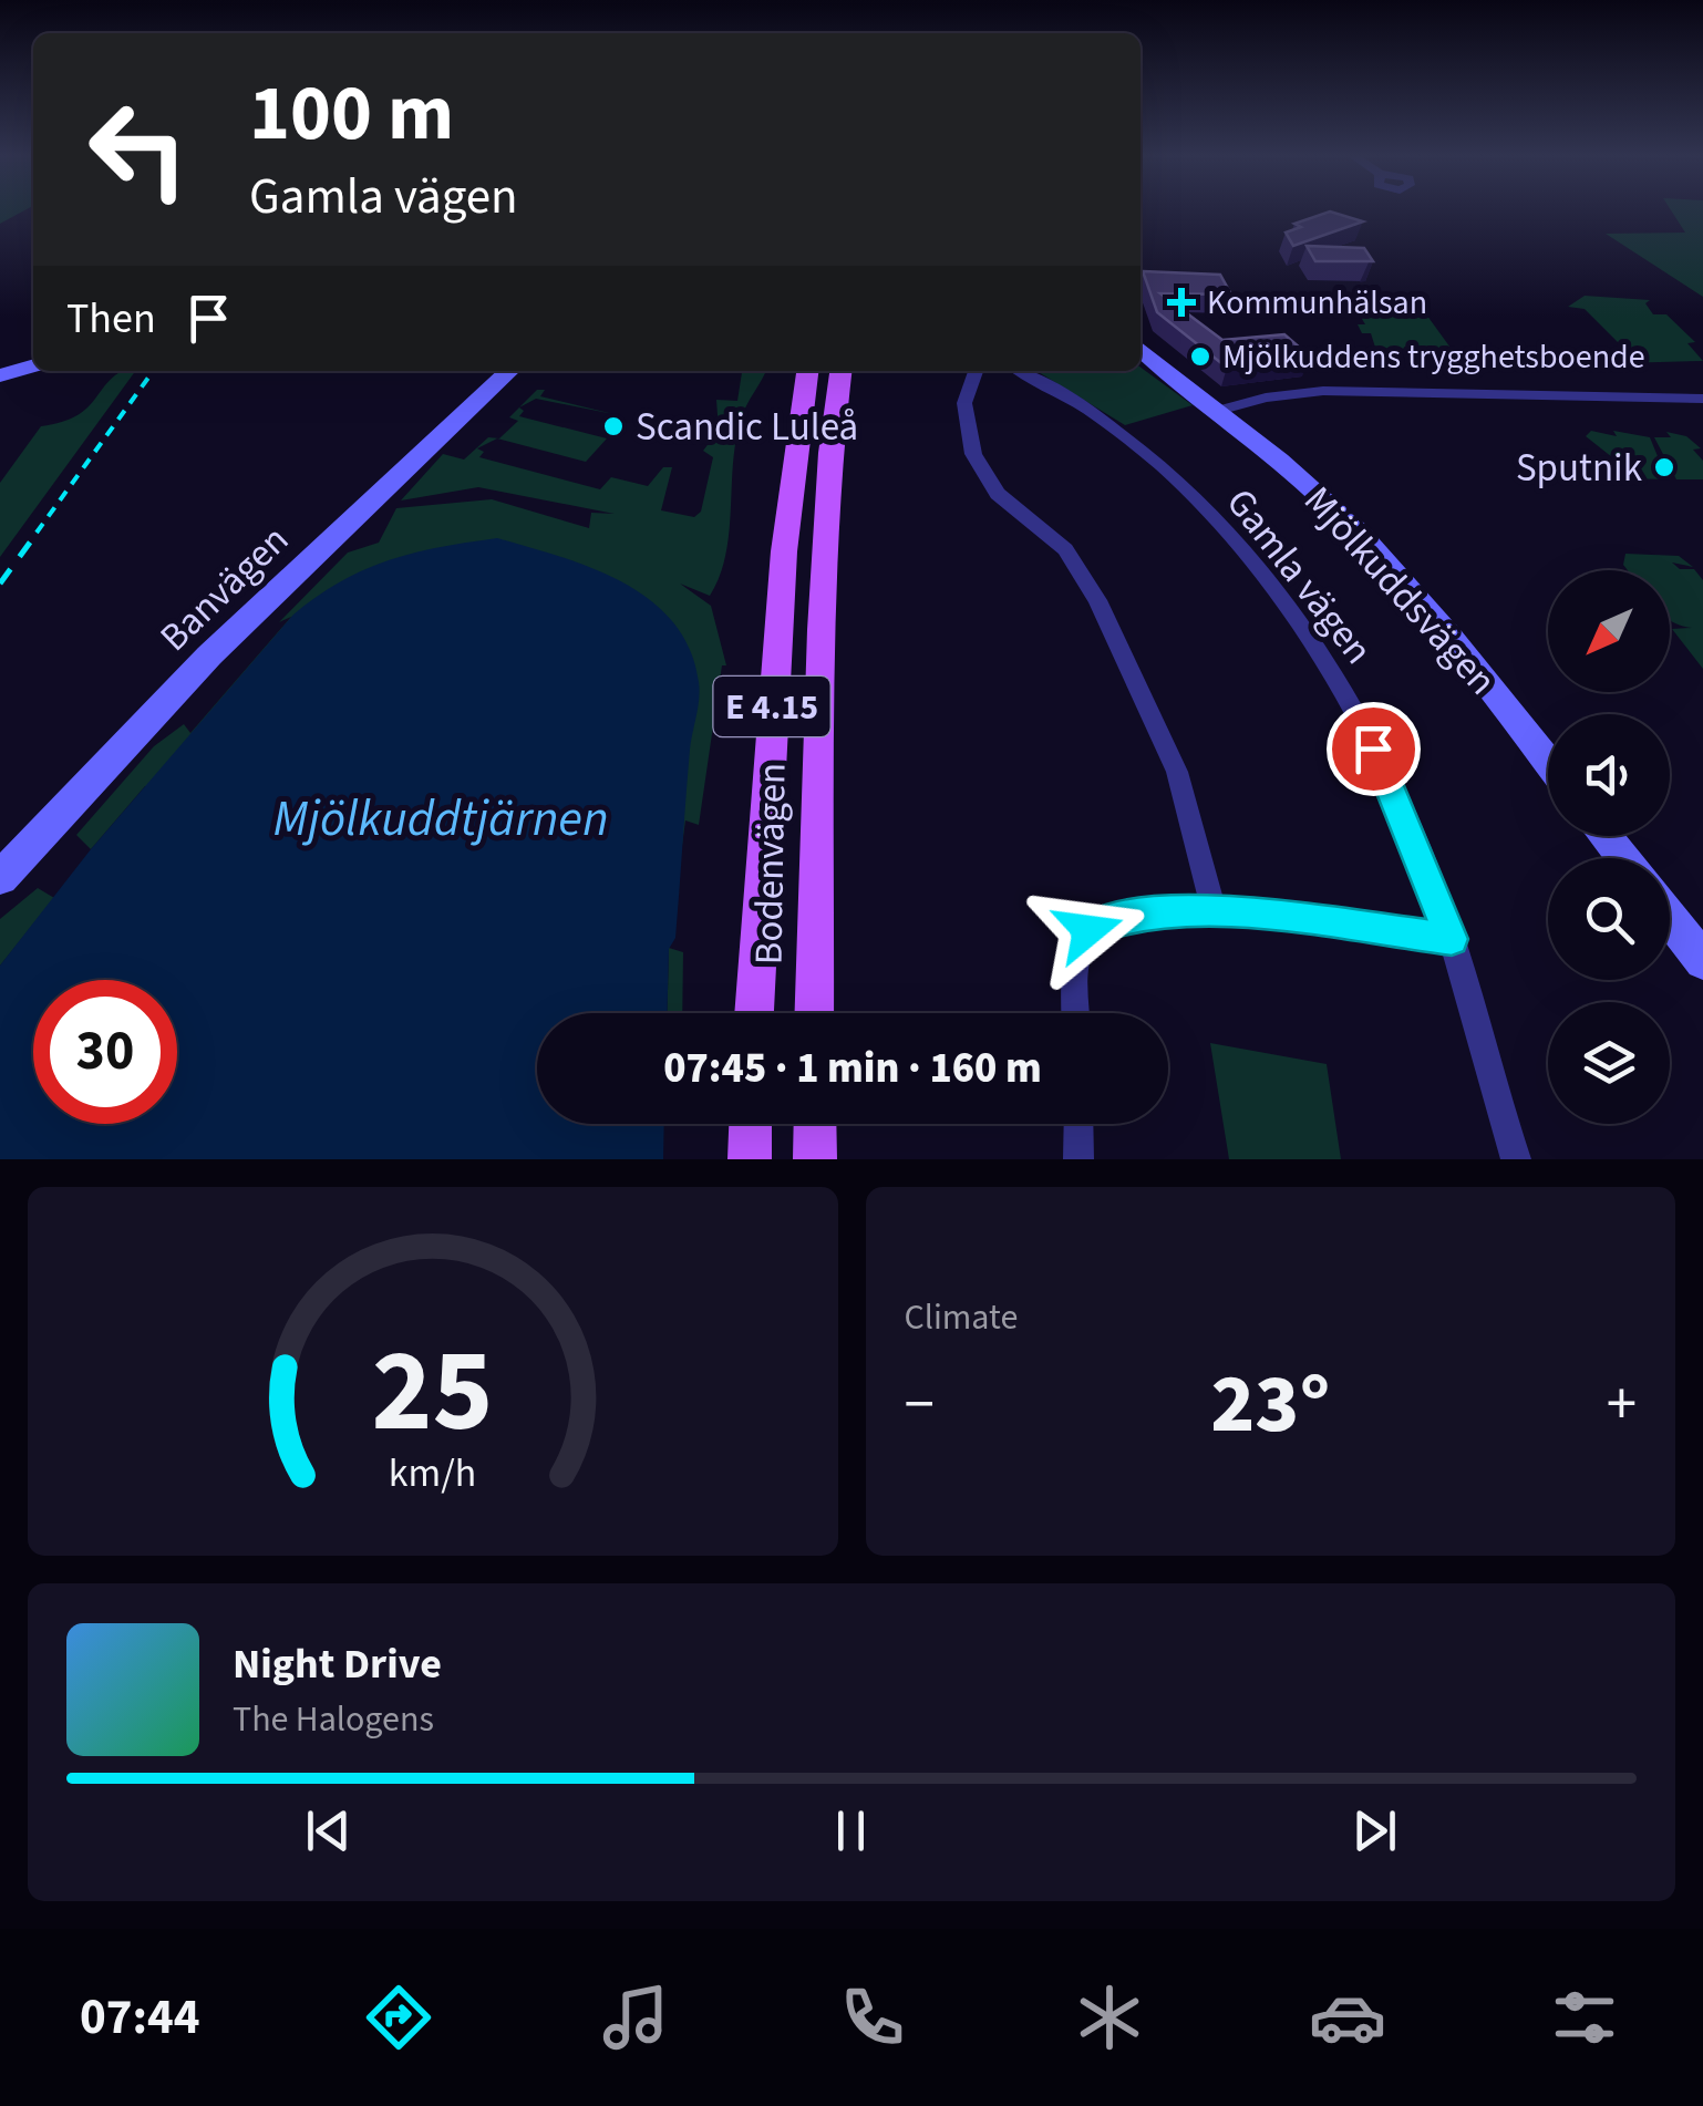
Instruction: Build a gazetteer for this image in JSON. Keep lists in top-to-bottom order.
{
  "streets": {
    "main road": ["E 4.15", "Bodenvägen"],
    "street": ["Gamla vägen", "Banvägen", "Mjölkuddsvägen"]
  },
  "water": ["Mjölkuddtjärnen"],
  "places": {
    "health": ["Kommunhälsan"],
    "other": ["Mjölkuddens trygghetsboende", "Scandic Luleå", "Sputnik"]
  },
  "north": "bottom left",
  "page": {
    "turn": ["100 m", "Gamla vägen"],
    "then": "Then",
    "limit": "30",
    "trip": "07:45 · 1 min · 160 m",
    "tile": "Climate",
    "heat": ["−", "23°", "+"],
    "song": ["Night Drive", "The Halogens"],
    "tabs": "07:44",
    "gauge": ["25", "km/h"]
  }
}
